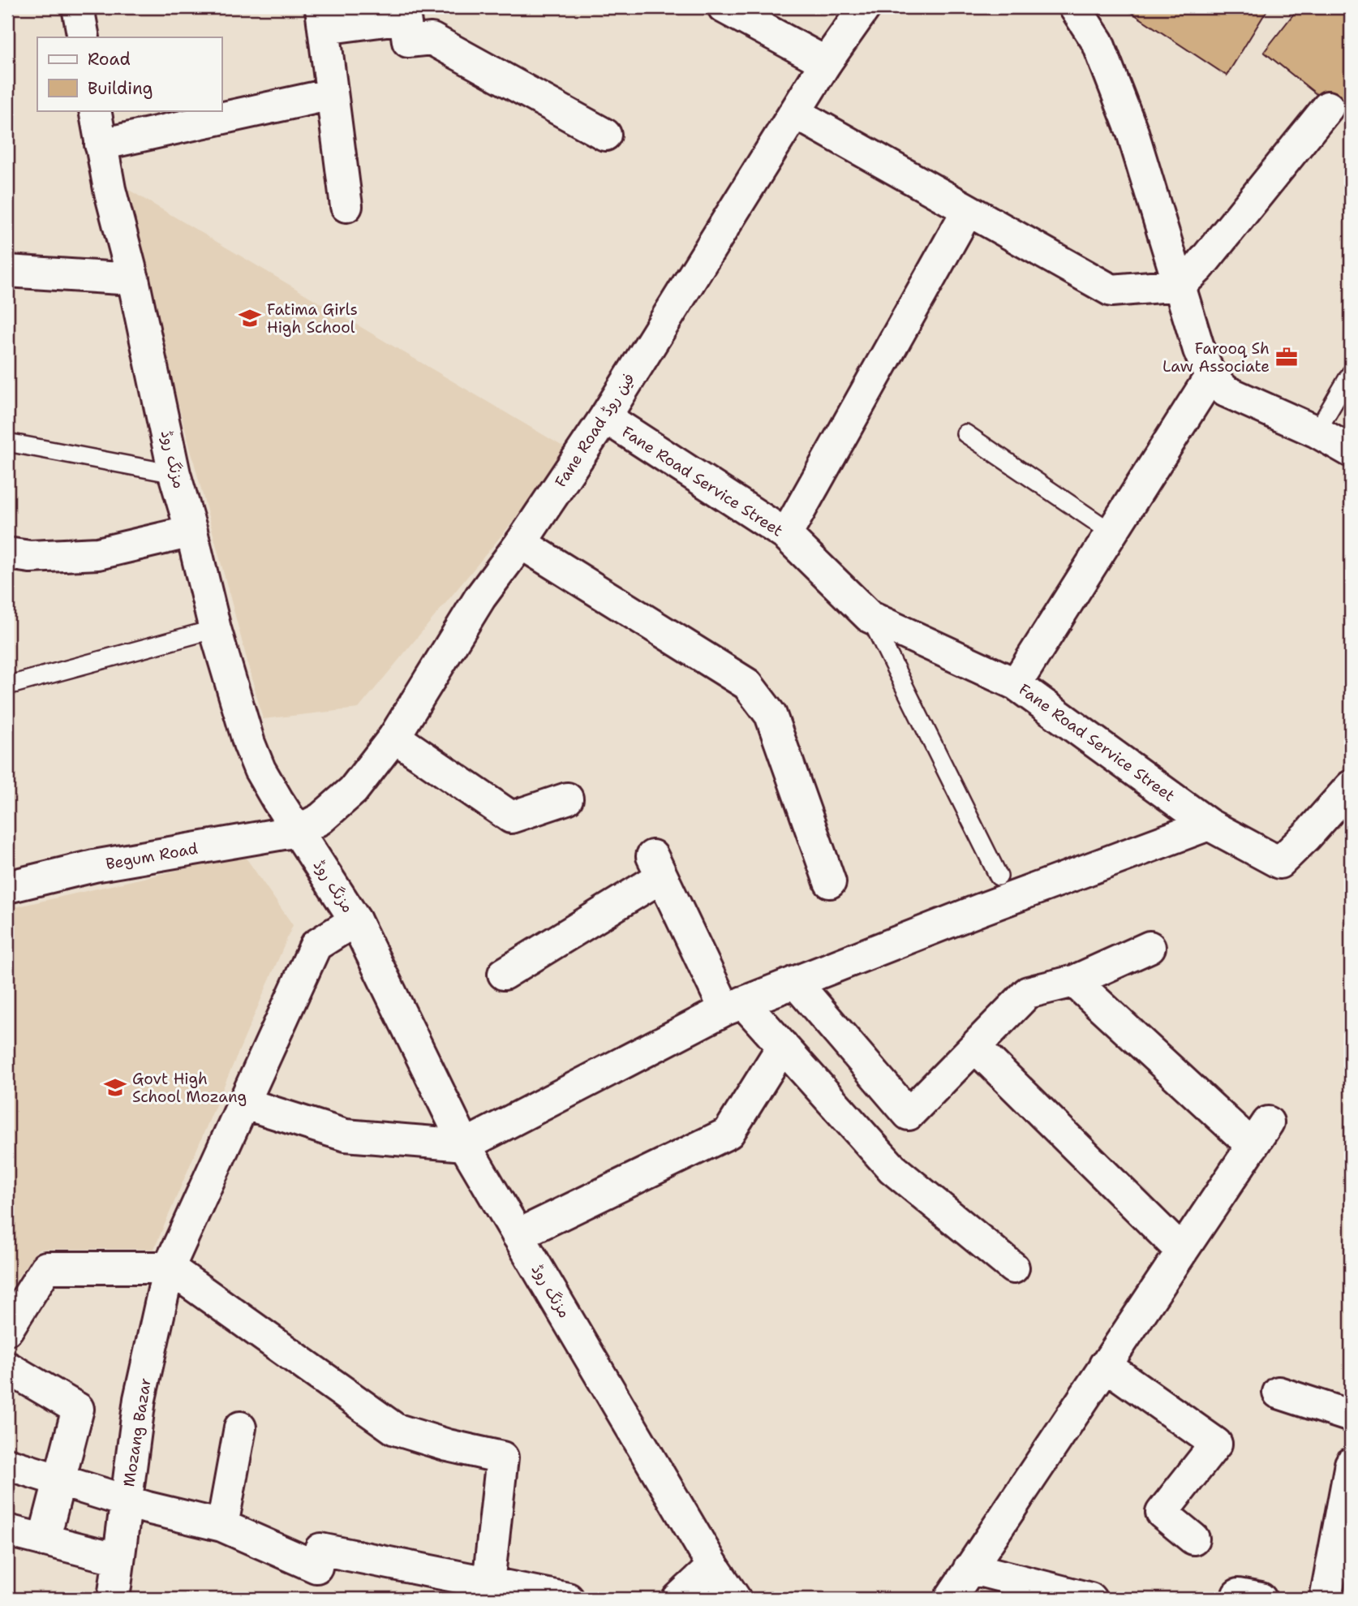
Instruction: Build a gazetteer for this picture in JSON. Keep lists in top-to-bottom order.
{
  "streets": {
    "street": [
      "Fane Road فین روڈ",
      "مزنگ روڈ",
      "Fane Road Service Street",
      "Begum Road",
      "Mozang Bazar"
    ]
  },
  "crossings": [
    ["Fane Road فین روڈ", "مزنگ روڈ"],
    ["Fane Road فین روڈ", "Fane Road Service Street"],
    ["Fane Road فین روڈ", "Begum Road"],
    ["مزنگ روڈ", "Begum Road"],
    ["مزنگ روڈ", "Mozang Bazar"]
  ],
  "places": {
    "school or university": ["Fatima Girls High School", "Govt High School Mozang"],
    "office": ["Farooq Sh Law Associate"]
  },
  "legend": ["Road", "Building"]
}
